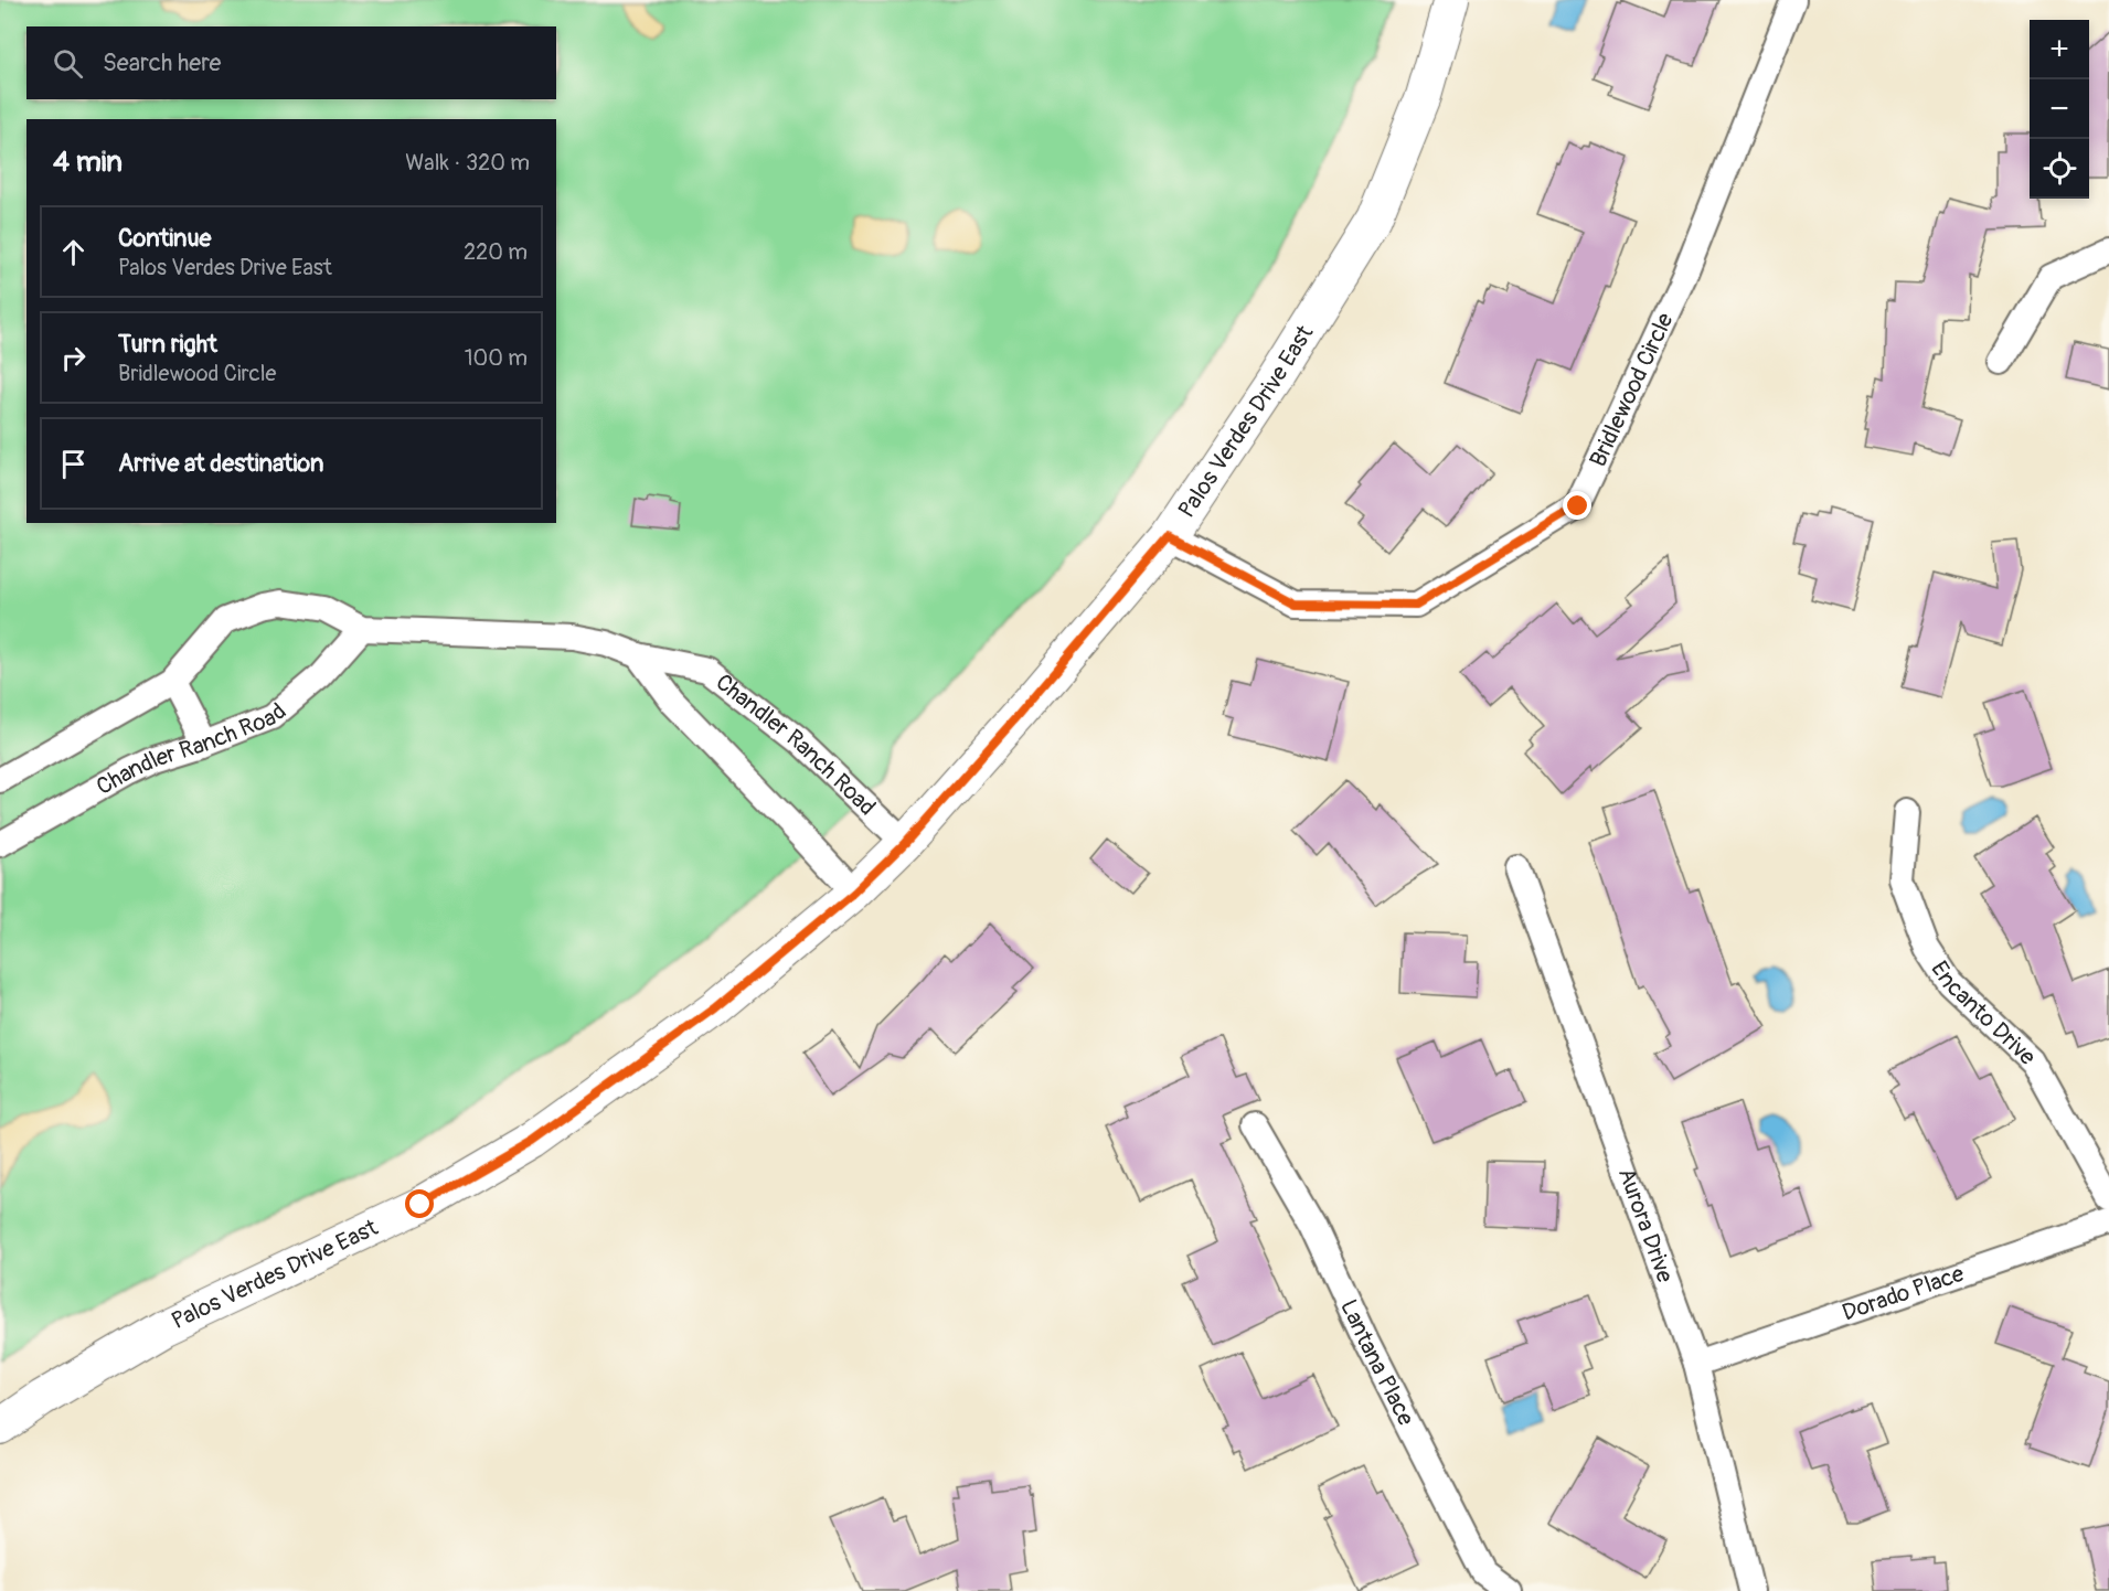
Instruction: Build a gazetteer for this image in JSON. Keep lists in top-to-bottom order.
{
  "streets": {
    "main road": ["Palos Verdes Drive East"],
    "street": [
      "Bridlewood Circle",
      "Chandler Ranch Road",
      "Encanto Drive",
      "Aurora Drive",
      "Dorado Place",
      "Lantana Place"
    ]
  },
  "crossings": [
    ["Bridlewood Circle", "Palos Verdes Drive East"],
    ["Palos Verdes Drive East", "Chandler Ranch Road"],
    ["Aurora Drive", "Dorado Place"]
  ],
  "page": {
    "map_buttons": ["+", "−"],
    "search": "Search here",
    "heading": ["4 min", "Walk · 320 m"],
    "list": [
      ["Continue", "Palos Verdes Drive East", "220 m"],
      ["Turn right", "Bridlewood Circle", "100 m"],
      "Arrive at destination"
    ]
  }
}
